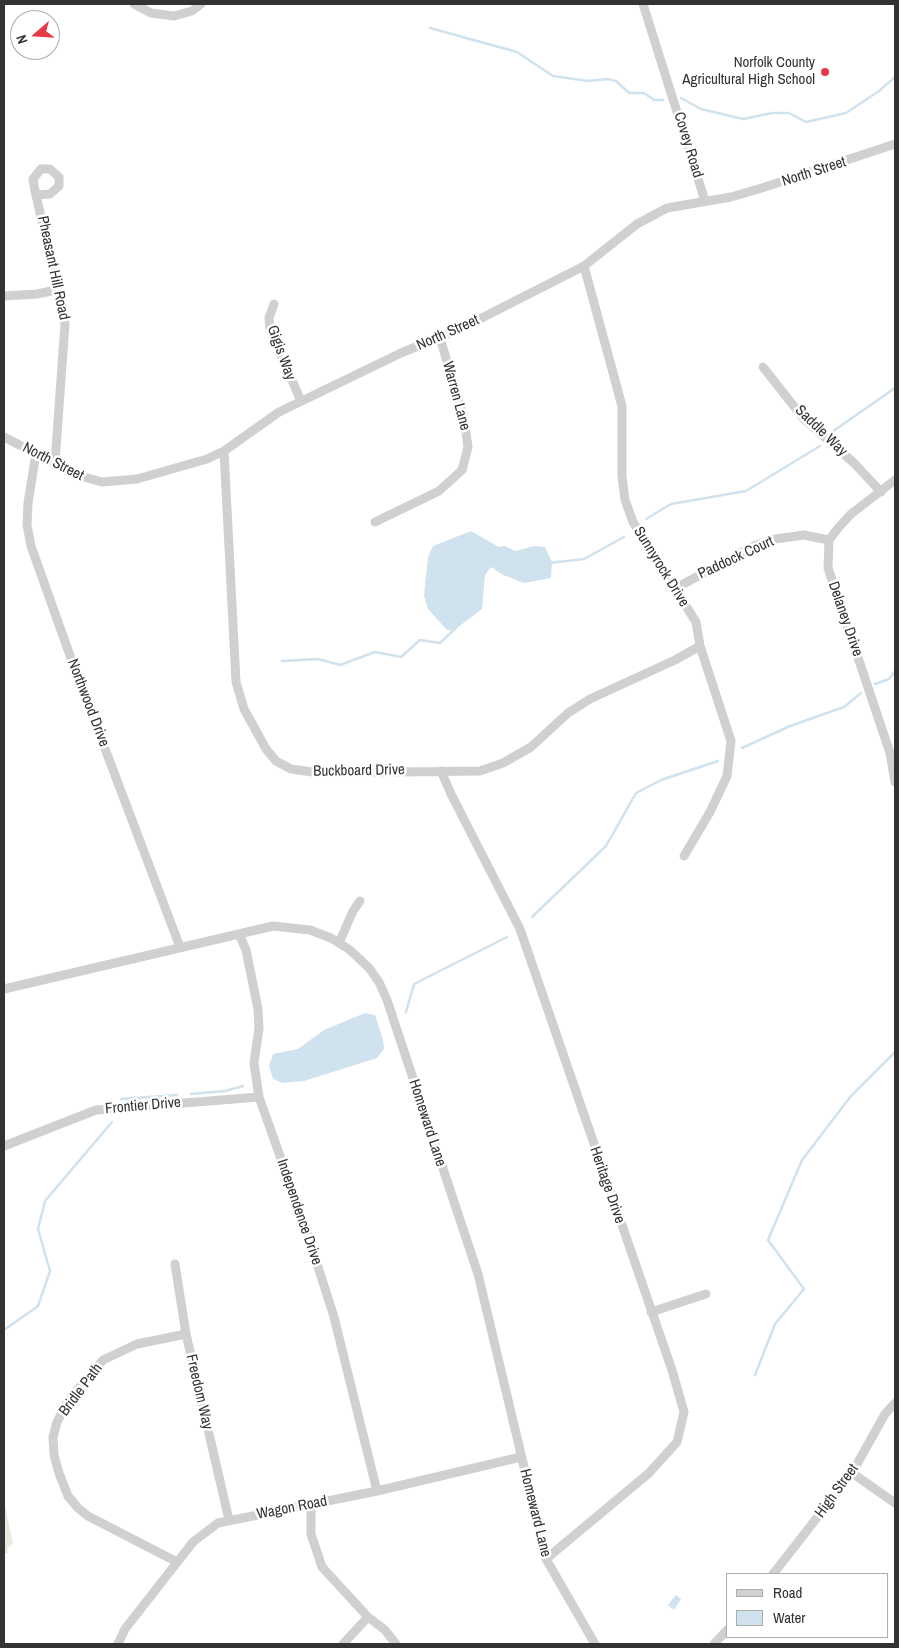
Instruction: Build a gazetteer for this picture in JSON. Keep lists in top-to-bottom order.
{
  "streets": {
    "street": [
      "Covey Road",
      "North Street",
      "Pheasant Hill Road",
      "Gigis Way",
      "Warren Lane",
      "Saddle Way",
      "Paddock Court",
      "Sunnyrock Drive",
      "Delaney Drive",
      "Northwood Drive",
      "Buckboard Drive",
      "Frontier Drive",
      "Homeward Lane",
      "Heritage Drive",
      "Independence Drive",
      "Bridle Path",
      "Freedom Way",
      "High Street",
      "Wagon Road"
    ]
  },
  "crossings": [
    ["Covey Road", "North Street"],
    ["North Street", "Pheasant Hill Road"],
    ["North Street", "Gigis Way"],
    ["North Street", "Warren Lane"],
    ["North Street", "Sunnyrock Drive"],
    ["North Street", "Northwood Drive"],
    ["North Street", "Buckboard Drive"],
    ["Paddock Court", "Sunnyrock Drive"],
    ["Paddock Court", "Delaney Drive"],
    ["Sunnyrock Drive", "Buckboard Drive"],
    ["Northwood Drive", "Homeward Lane"],
    ["Buckboard Drive", "Heritage Drive"],
    ["Frontier Drive", "Independence Drive"],
    ["Homeward Lane", "Heritage Drive"],
    ["Homeward Lane", "Independence Drive"],
    ["Homeward Lane", "Wagon Road"],
    ["Independence Drive", "Wagon Road"],
    ["Bridle Path", "Freedom Way"],
    ["Bridle Path", "Wagon Road"],
    ["Freedom Way", "Wagon Road"]
  ],
  "places": ["Norfolk County Agricultural High School"],
  "legend": ["Road", "Water"],
  "north": "left"
}
